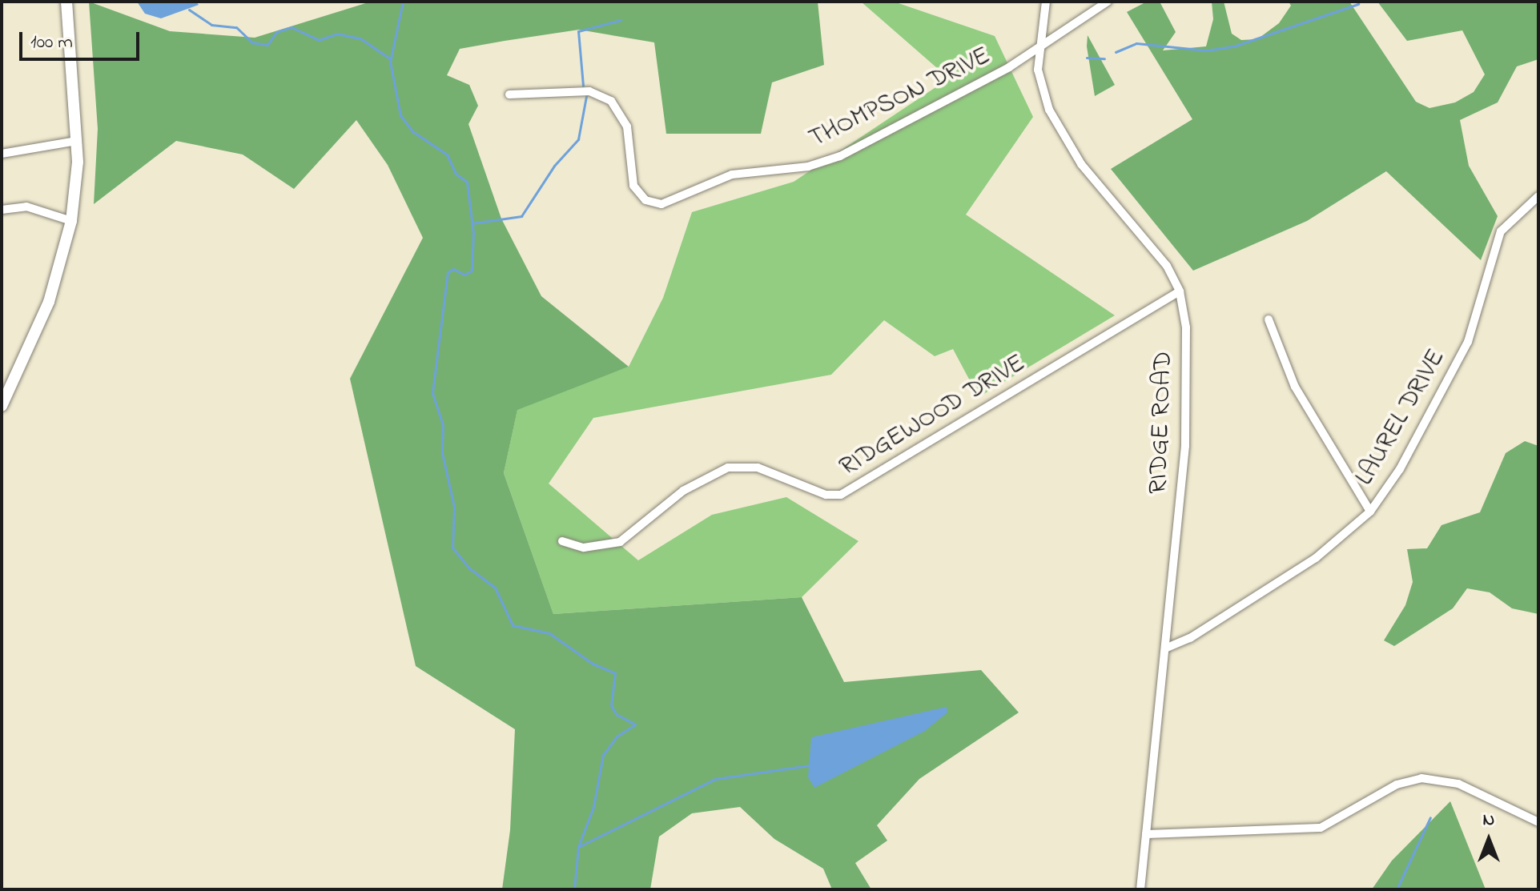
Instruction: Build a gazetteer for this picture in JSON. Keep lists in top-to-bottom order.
{
  "streets": {
    "street": [
      "THOMPSON DRIVE",
      "RIDGEWOOD DRIVE",
      "LAUREL DRIVE",
      "RIDGE ROAD"
    ]
  },
  "crossings": [
    ["THOMPSON DRIVE", "RIDGE ROAD"],
    ["RIDGEWOOD DRIVE", "RIDGE ROAD"],
    ["LAUREL DRIVE", "RIDGE ROAD"]
  ],
  "scale_bar": "100 m",
  "north": "top"
}
